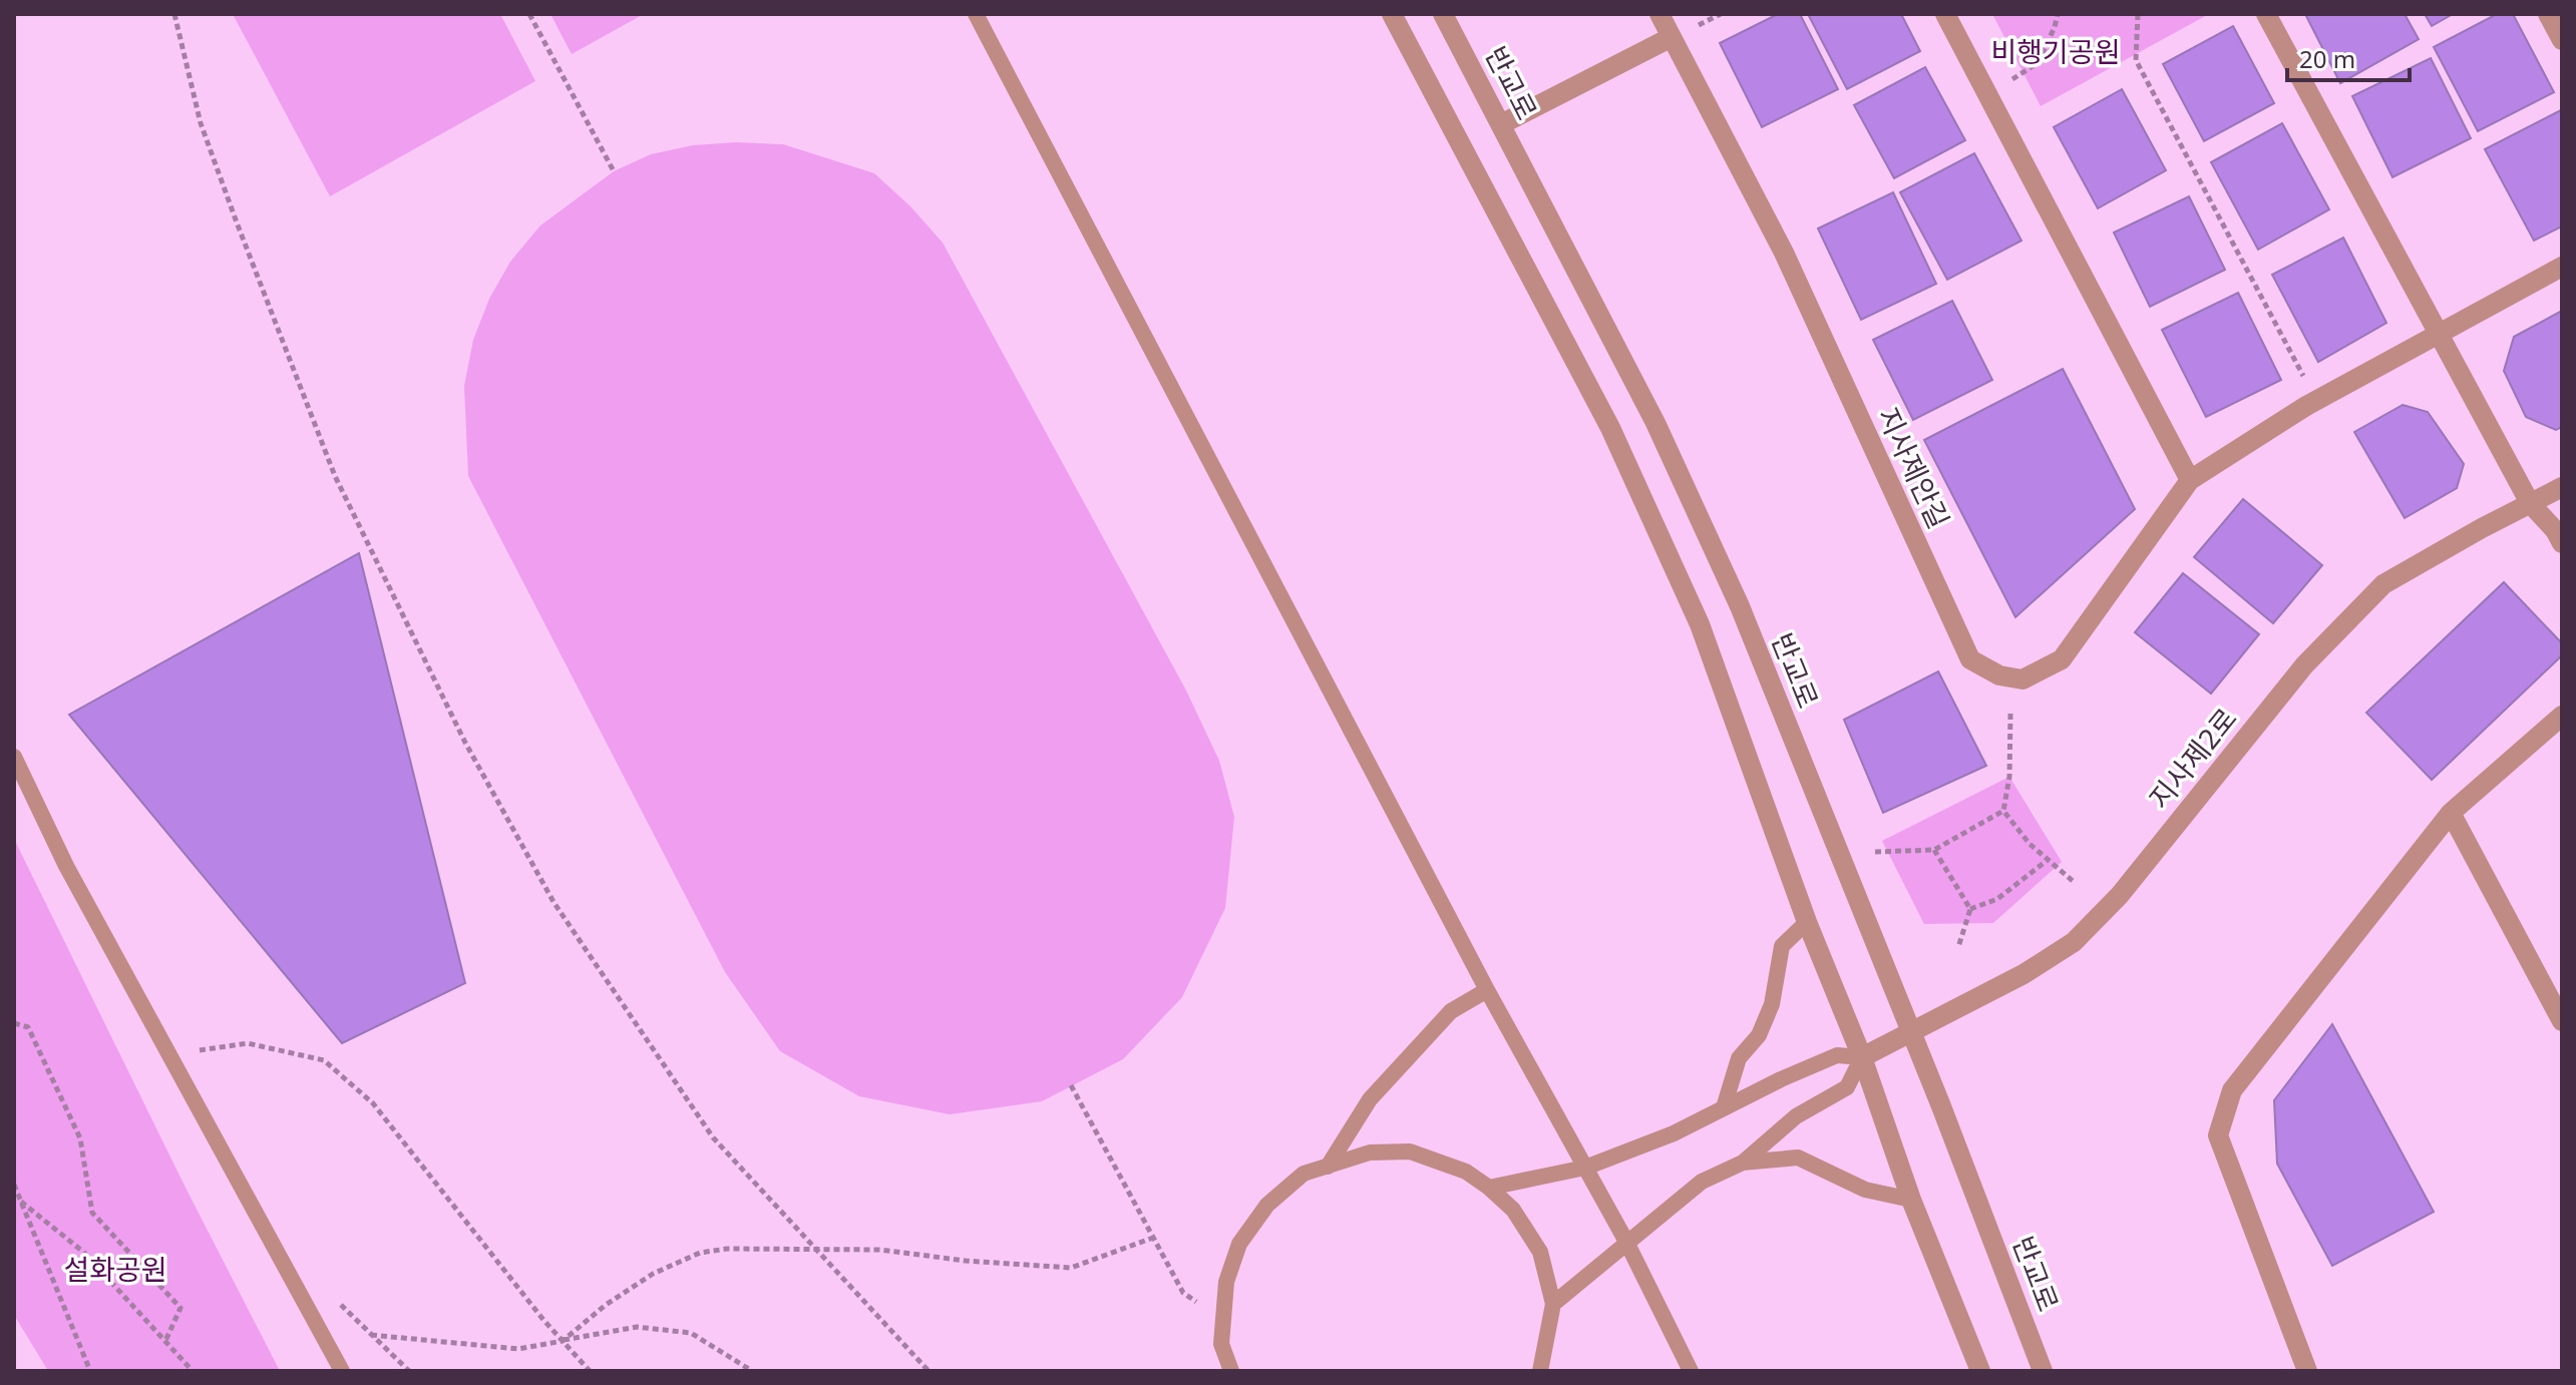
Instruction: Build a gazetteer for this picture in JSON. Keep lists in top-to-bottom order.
{
  "streets": {
    "street": ["반교로", "지사제안길", "지사제2로"]
  },
  "crossings": [
    ["반교로", "지사제2로"]
  ],
  "parks": ["비행기공원", "설화공원"],
  "scale_bar": "20 m"
}
